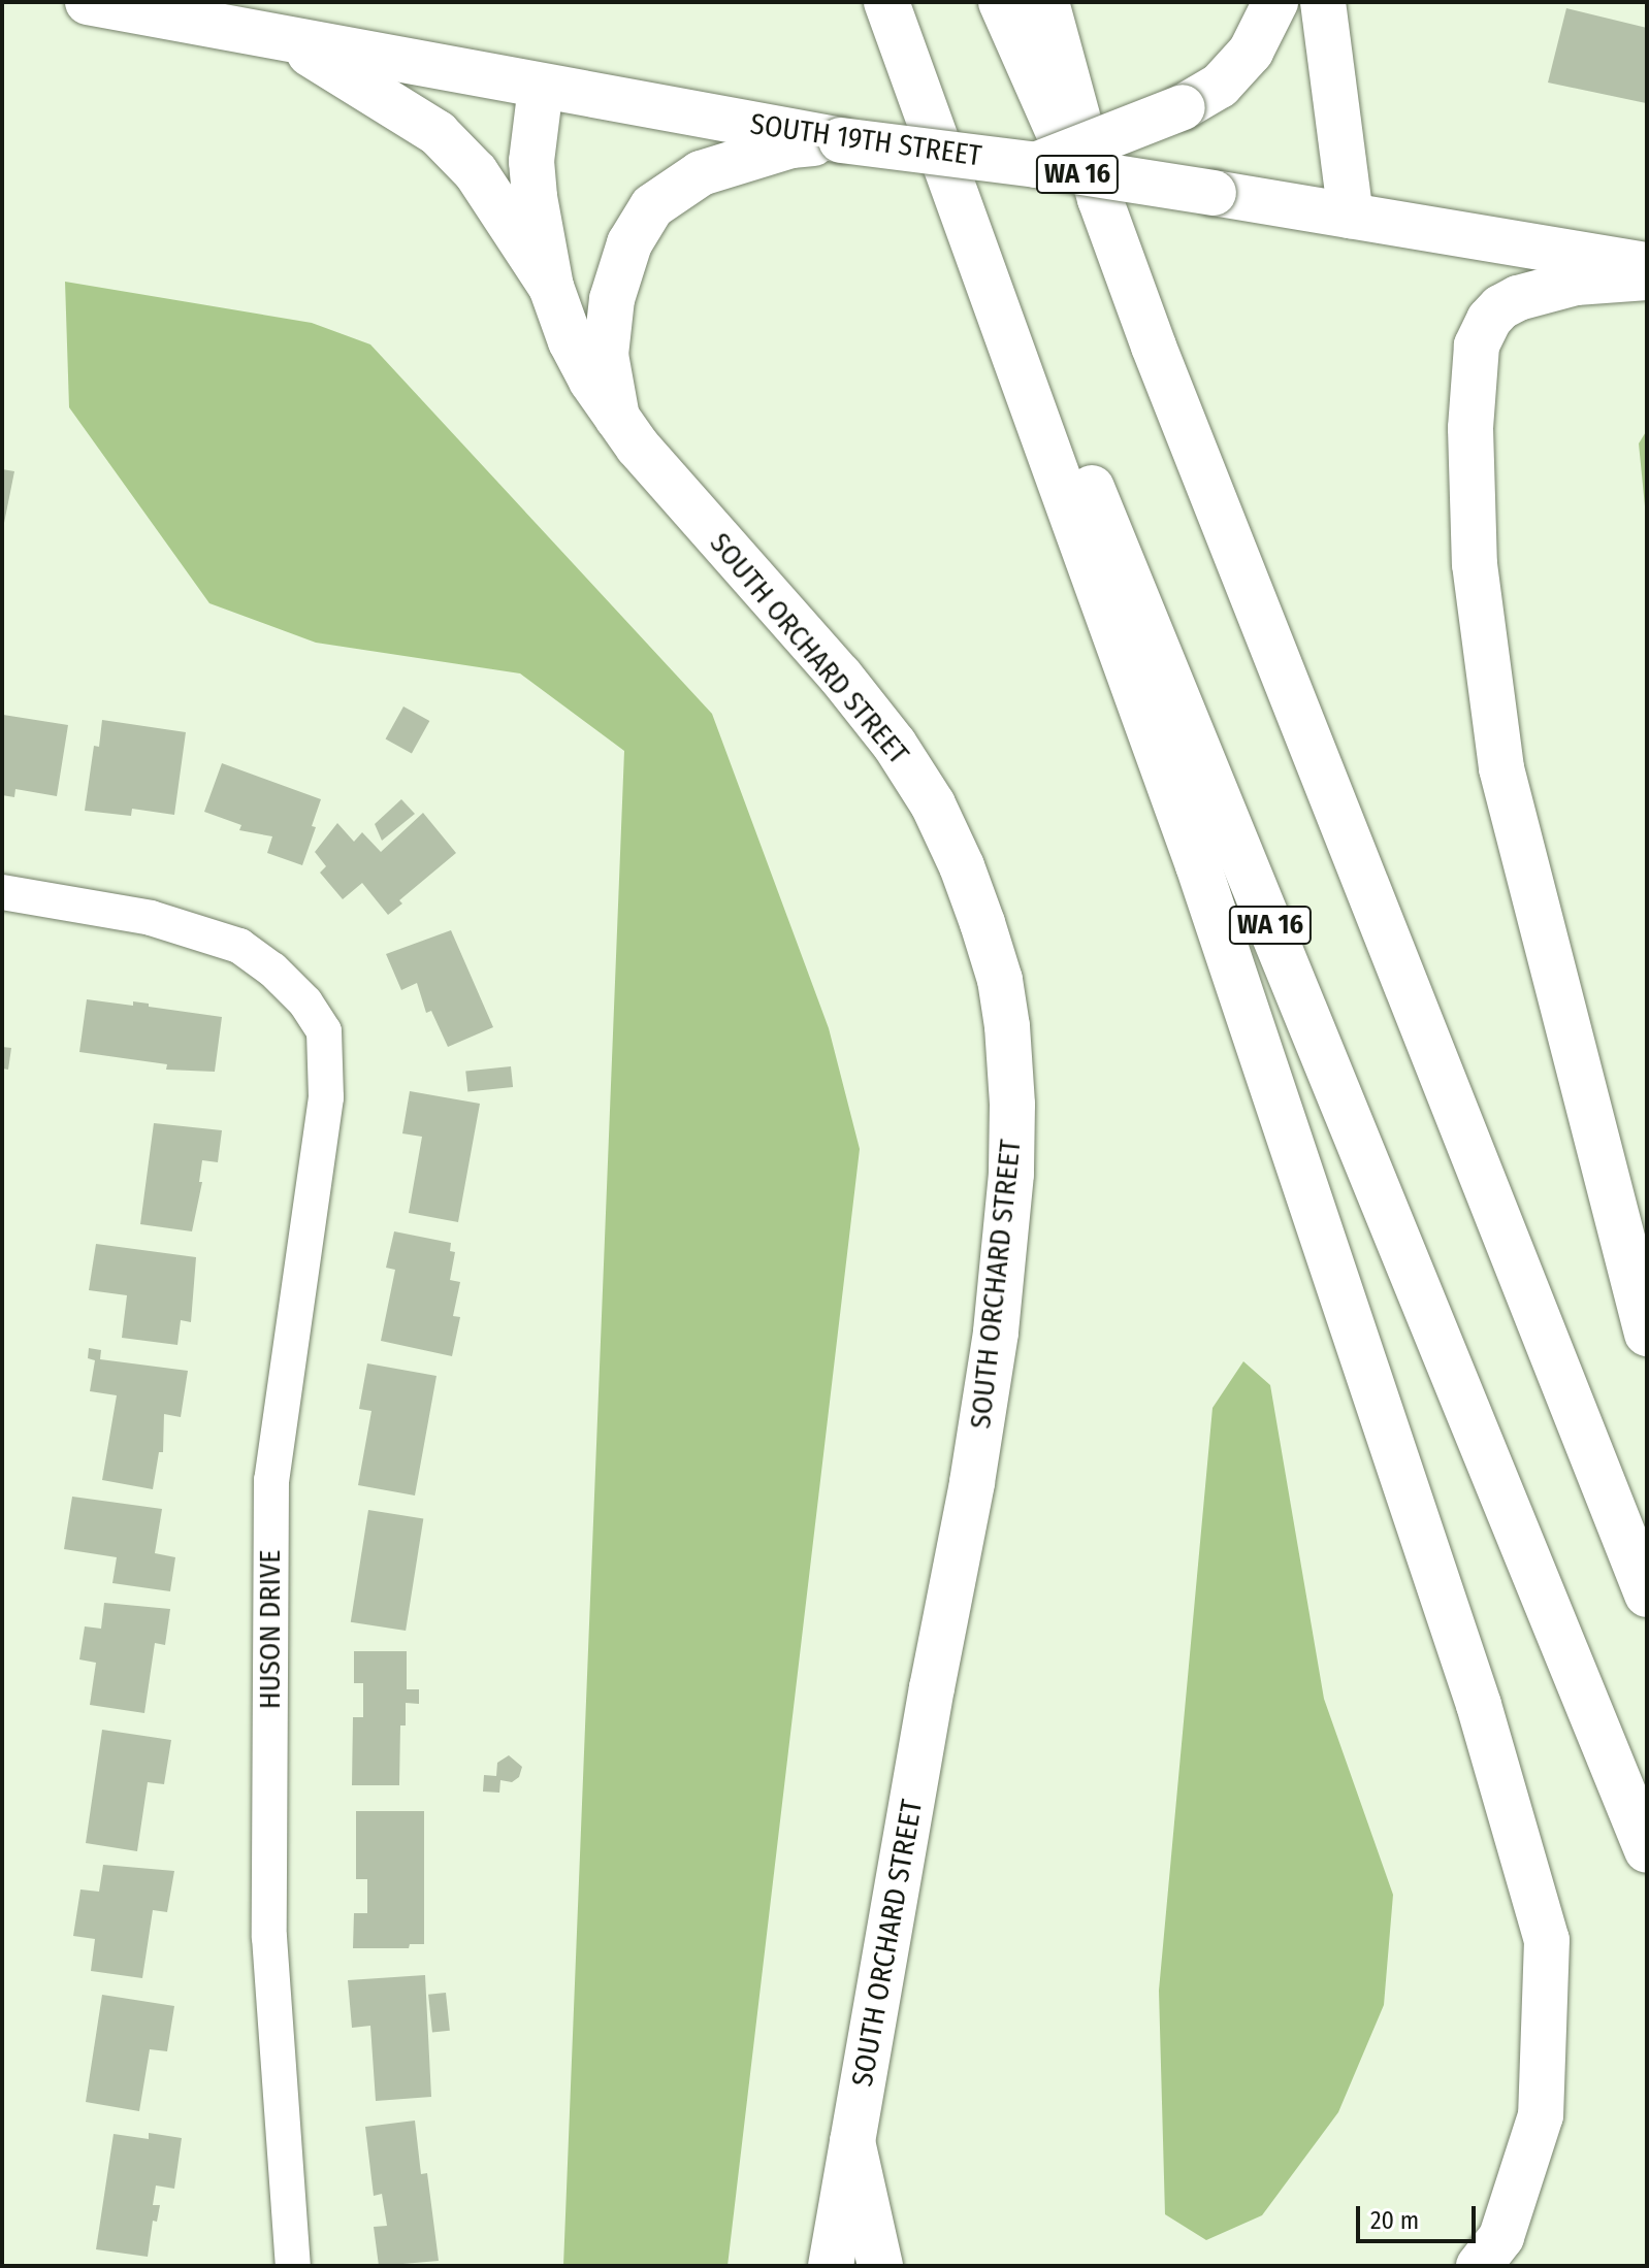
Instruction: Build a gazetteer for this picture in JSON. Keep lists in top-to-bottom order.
{
  "streets": {
    "main road": ["SOUTH 19TH STREET", "WA 16", "SOUTH ORCHARD STREET"],
    "street": ["HUSON DRIVE"]
  },
  "crossings": [
    ["SOUTH 19TH STREET", "SOUTH ORCHARD STREET"]
  ],
  "scale_bar": "20 m"
}
